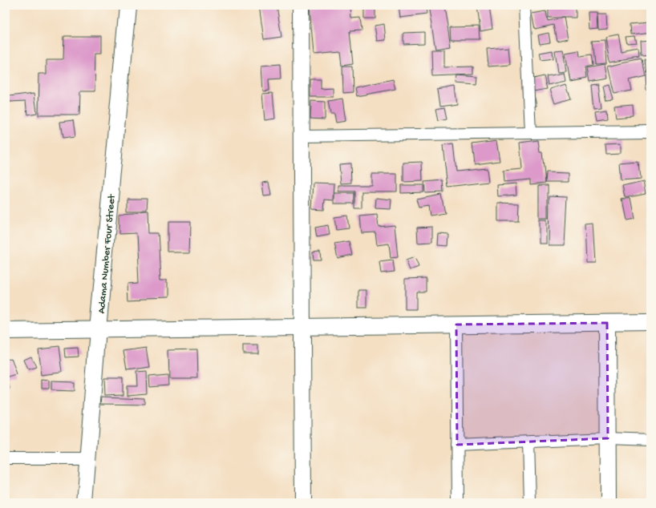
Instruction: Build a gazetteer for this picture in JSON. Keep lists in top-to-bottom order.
{
  "streets": {
    "street": ["Adama Number Four Street"]
  }
}
